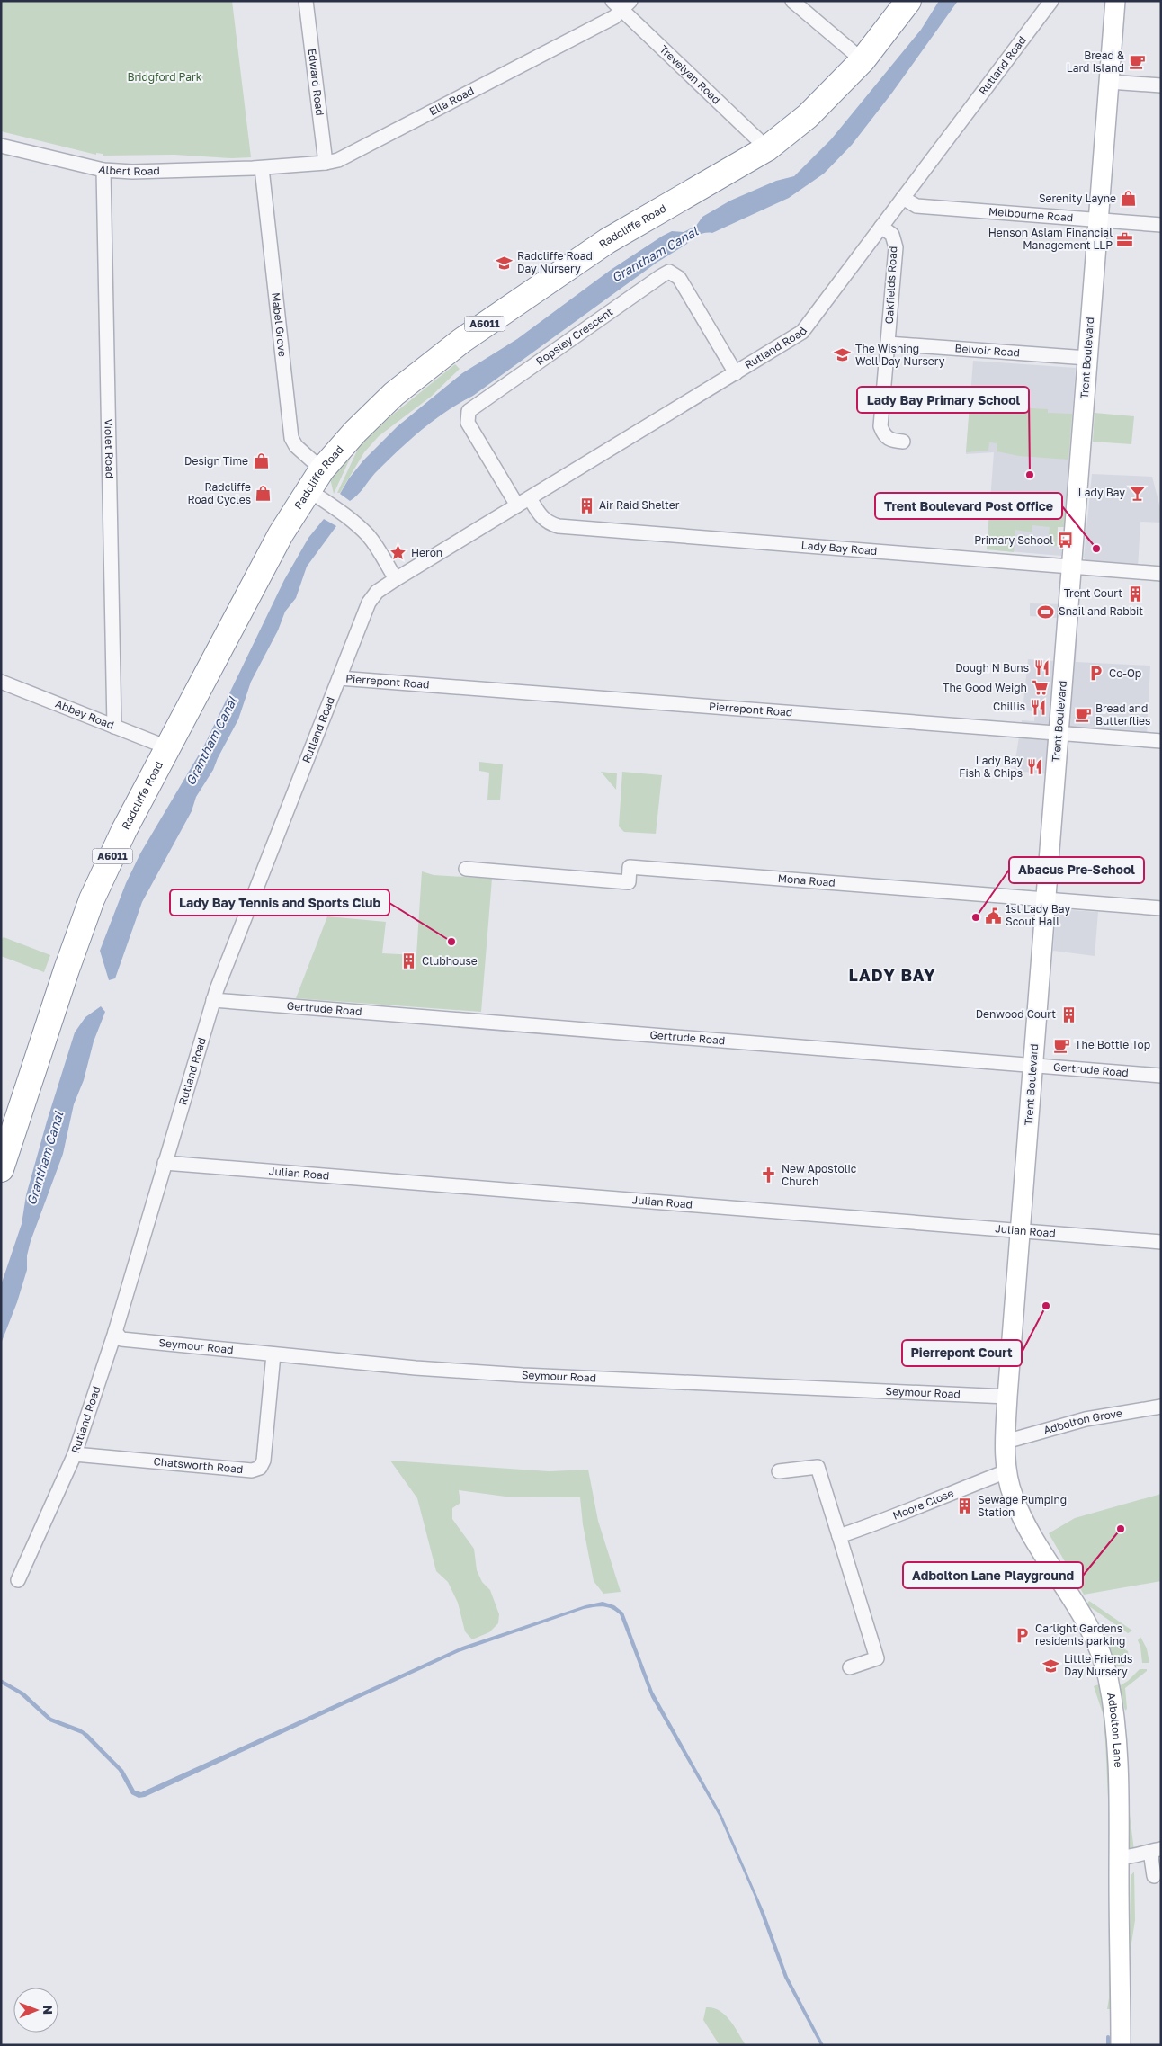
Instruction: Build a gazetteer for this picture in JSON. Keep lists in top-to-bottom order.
{
  "streets": {
    "highway": ["Radcliffe Road", "A6011"],
    "street": [
      "Rutland Road",
      "Trevelyan Road",
      "Edward Road",
      "Ella Road",
      "Albert Road",
      "Melbourne Road",
      "Oakfields Road",
      "Mabel Grove",
      "Ropsley Crescent",
      "Belvoir Road",
      "Trent Boulevard",
      "Violet Road",
      "Lady Bay Road",
      "Pierrepont Road",
      "Abbey Road",
      "Mona Road",
      "Gertrude Road",
      "Julian Road",
      "Seymour Road",
      "Adbolton Grove",
      "Chatsworth Road",
      "Moore Close",
      "Adbolton Lane"
    ]
  },
  "crossings": [
    ["Rutland Road", "Melbourne Road"],
    ["Rutland Road", "Oakfields Road"],
    ["Rutland Road", "Ropsley Crescent"],
    ["Rutland Road", "Lady Bay Road"],
    ["Rutland Road", "Pierrepont Road"],
    ["Rutland Road", "Gertrude Road"],
    ["Rutland Road", "Julian Road"],
    ["Rutland Road", "Seymour Road"],
    ["Rutland Road", "Chatsworth Road"],
    ["Trevelyan Road", "Ella Road"],
    ["Trevelyan Road", "Radcliffe Road"],
    ["Edward Road", "Ella Road"],
    ["Ella Road", "Albert Road"],
    ["Ella Road", "Mabel Grove"],
    ["Albert Road", "Mabel Grove"],
    ["Albert Road", "Violet Road"],
    ["Melbourne Road", "Trent Boulevard"],
    ["Radcliffe Road", "Mabel Grove"],
    ["Radcliffe Road", "Abbey Road"],
    ["Oakfields Road", "Belvoir Road"],
    ["Belvoir Road", "Trent Boulevard"],
    ["Trent Boulevard", "Lady Bay Road"],
    ["Trent Boulevard", "Pierrepont Road"],
    ["Trent Boulevard", "Mona Road"],
    ["Trent Boulevard", "Gertrude Road"],
    ["Trent Boulevard", "Julian Road"],
    ["Trent Boulevard", "Seymour Road"],
    ["Trent Boulevard", "Adbolton Grove"],
    ["Trent Boulevard", "Adbolton Lane"],
    ["Violet Road", "Abbey Road"],
    ["Seymour Road", "Chatsworth Road"],
    ["Adbolton Grove", "Adbolton Lane"],
    ["Moore Close", "Adbolton Lane"]
  ],
  "districts": ["LADY BAY"],
  "water": ["Grantham Canal"],
  "parks": ["Bridgford Park"],
  "places": {
    "cafe": ["Bread & Lard Island", "Bread and Butterflies", "The Bottle Top"],
    "shop": ["Serenity Layne", "Design Time", "Radcliffe Road Cycles"],
    "office": ["Henson Aslam Financial Management LLP"],
    "school or university": ["Radcliffe Road Day Nursery", "The Wishing Well Day Nursery", "Little Friends Day Nursery"],
    "other": [
      "Lady Bay Primary School",
      "Trent Boulevard Post Office",
      "Abacus Pre-School",
      "Lady Bay Tennis and Sports Club",
      "Pierrepont Court",
      "Adbolton Lane Playground"
    ],
    "bar": ["Lady Bay"],
    "building": [
      "Air Raid Shelter",
      "Trent Court",
      "Clubhouse",
      "Denwood Court",
      "Sewage Pumping Station"
    ],
    "bus stop": ["Primary School"],
    "place": ["Heron"],
    "sports": ["Snail and Rabbit"],
    "restaurant": ["Dough N Buns", "Chillis", "Lady Bay Fish & Chips"],
    "parking": ["Co-Op", "Carlight Gardens residents parking"],
    "supermarket": ["The Good Weigh"],
    "public building": ["1st Lady Bay Scout Hall"],
    "church": ["New Apostolic Church"]
  },
  "north": "right"
}
